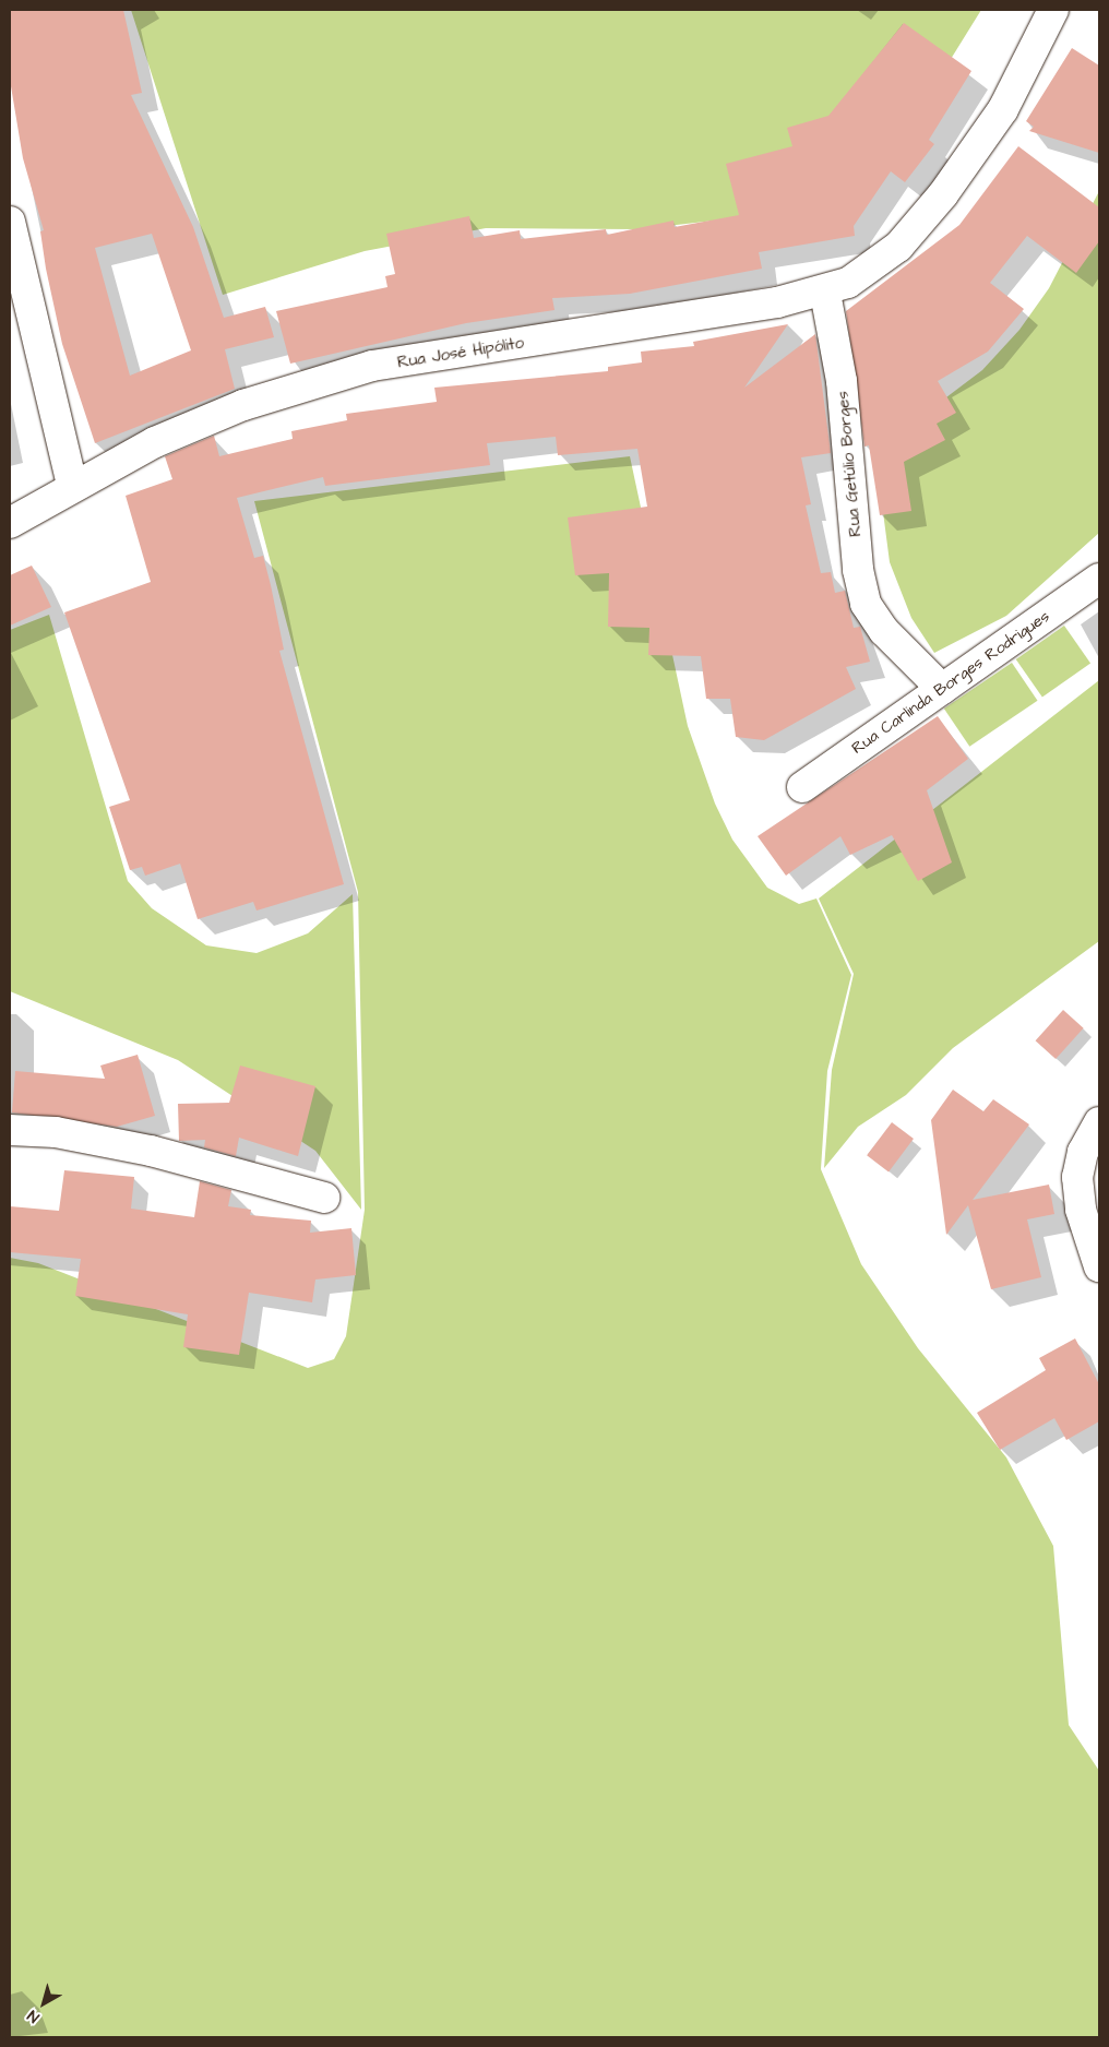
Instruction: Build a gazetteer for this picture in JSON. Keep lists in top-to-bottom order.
{
  "streets": {
    "street": ["Rua José Hipólito", "Rua Getúlio Borges", "Rua Carlinda Borges Rodrigues"]
  },
  "crossings": [
    ["Rua José Hipólito", "Rua Getúlio Borges"],
    ["Rua Getúlio Borges", "Rua Carlinda Borges Rodrigues"]
  ],
  "north": "bottom left"
}
